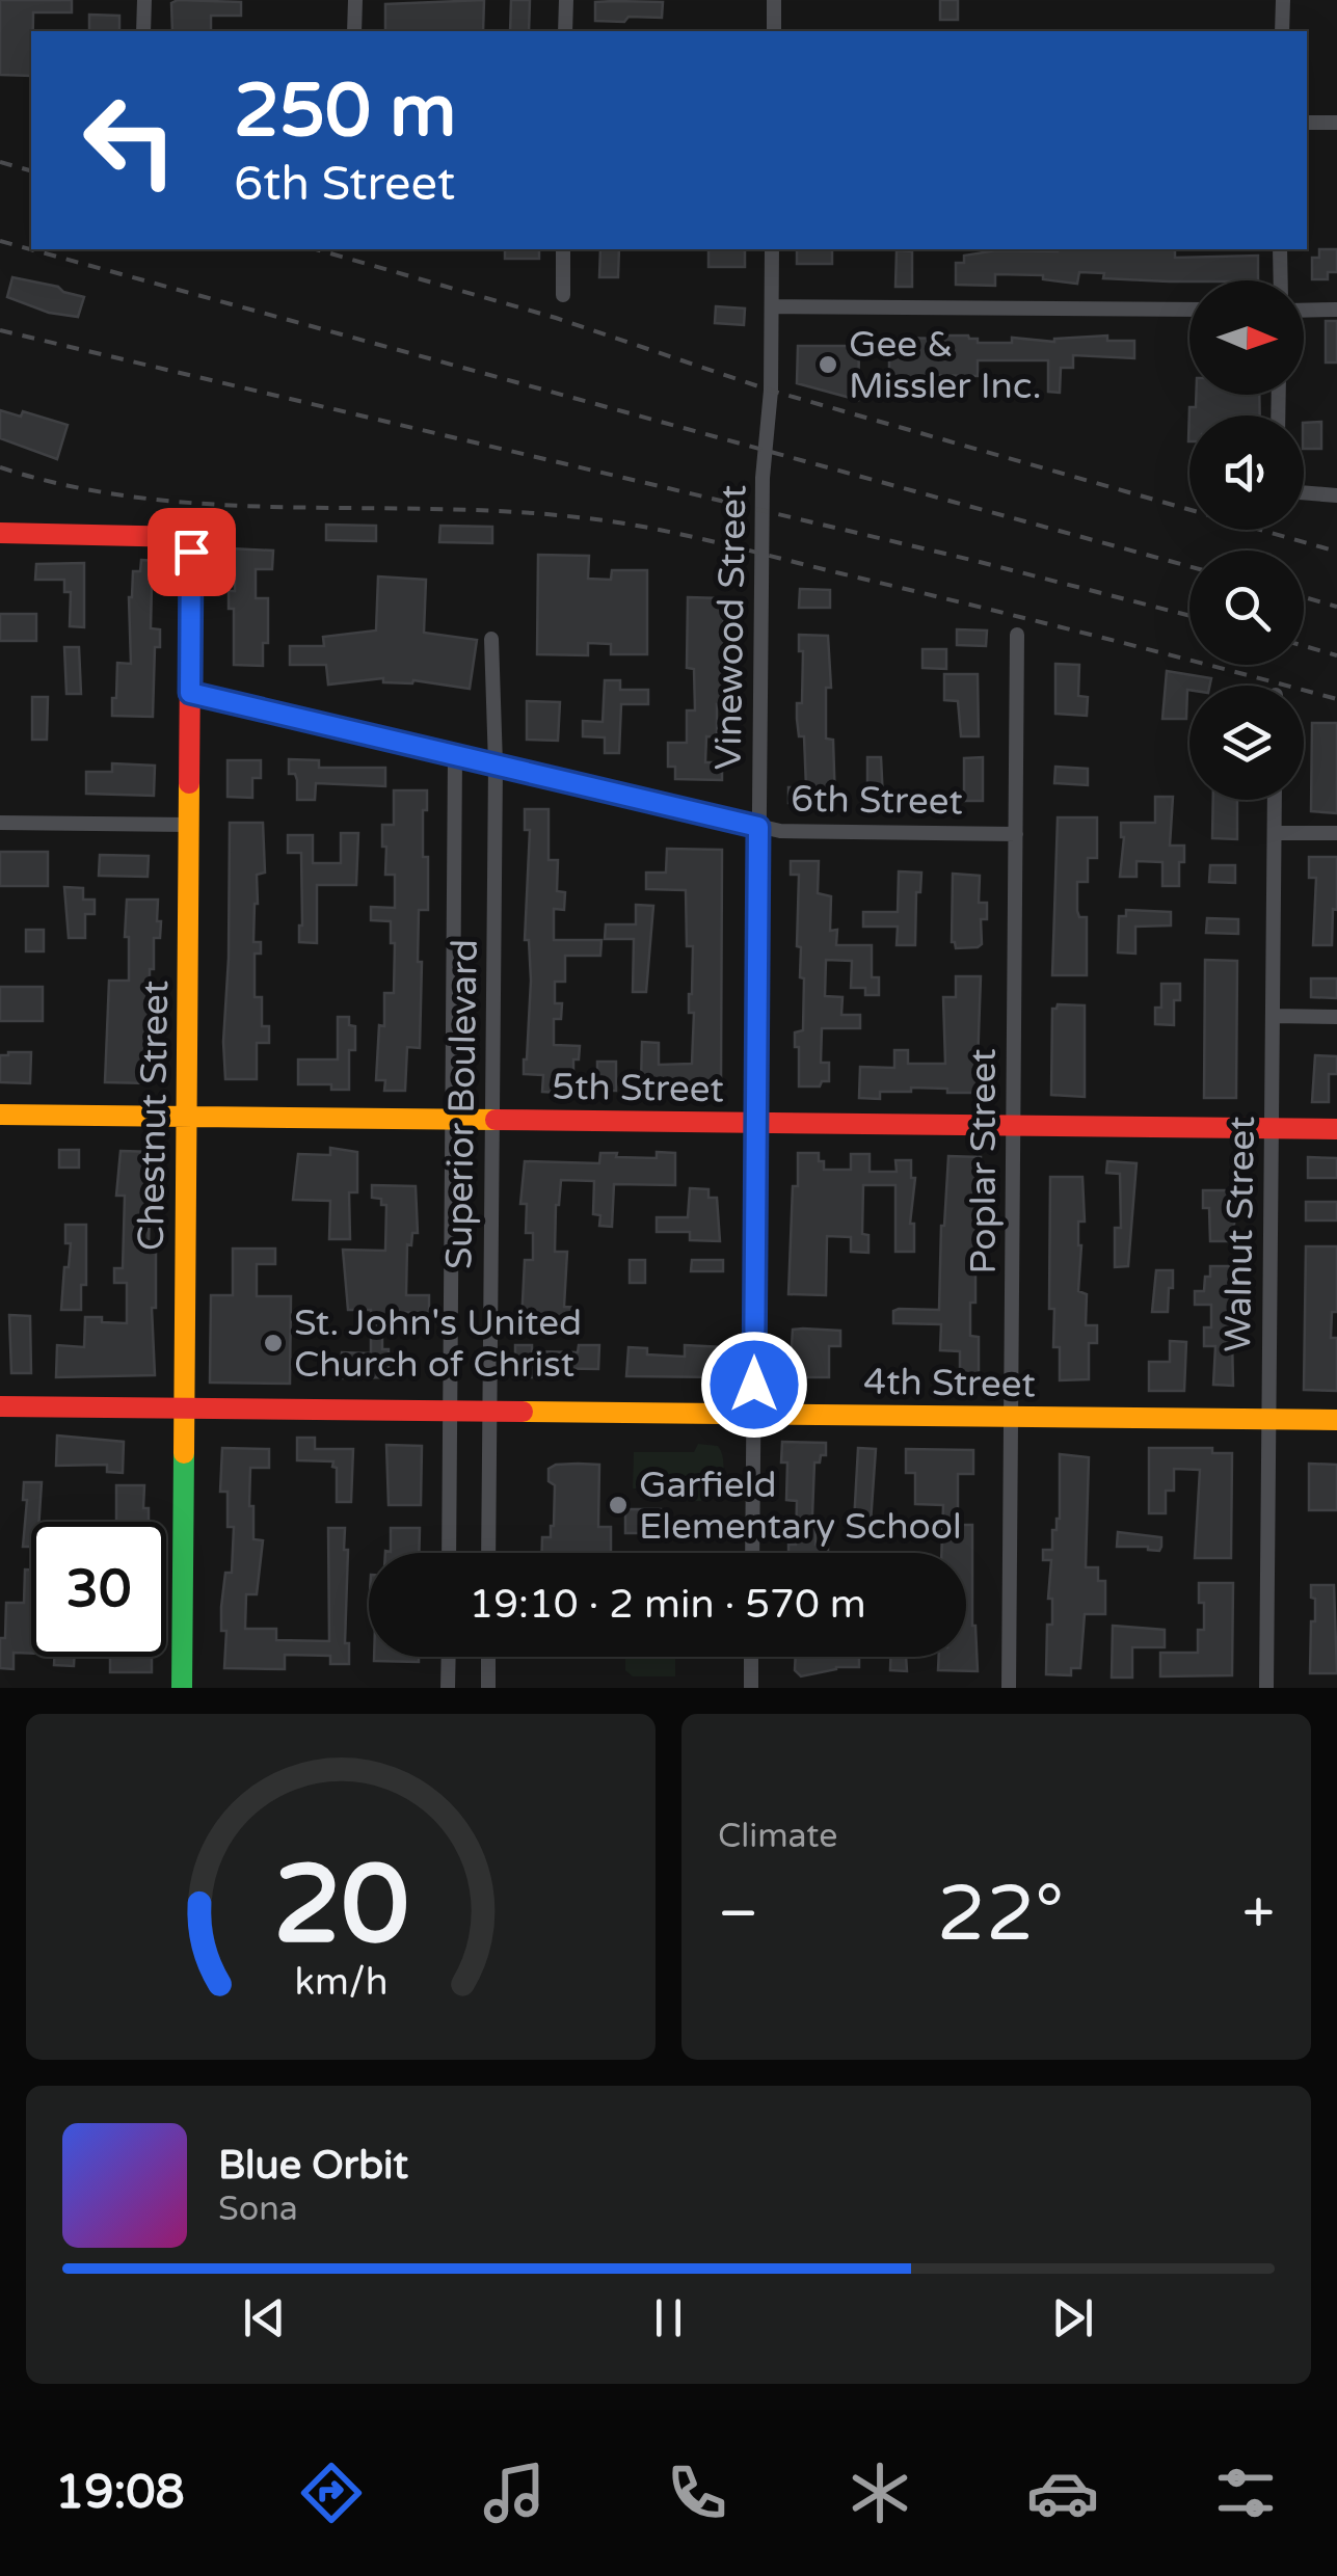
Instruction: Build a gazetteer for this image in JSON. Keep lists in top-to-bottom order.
{
  "streets": {
    "street": [
      "Vinewood Street",
      "6th Street",
      "5th Street",
      "Superior Boulevard",
      "Chestnut Street",
      "Poplar Street",
      "Walnut Street",
      "4th Street"
    ]
  },
  "crossings": [
    ["Vinewood Street", "6th Street"],
    ["Vinewood Street", "5th Street"],
    ["Vinewood Street", "4th Street"],
    ["6th Street", "Superior Boulevard"],
    ["6th Street", "Chestnut Street"],
    ["6th Street", "Poplar Street"],
    ["5th Street", "Superior Boulevard"],
    ["5th Street", "Chestnut Street"],
    ["5th Street", "Poplar Street"],
    ["5th Street", "Walnut Street"],
    ["Superior Boulevard", "4th Street"],
    ["Chestnut Street", "4th Street"],
    ["Poplar Street", "4th Street"],
    ["Walnut Street", "4th Street"]
  ],
  "places": ["Gee & Missler Inc.", "St. John's United Church of Christ", "Garfield Elementary School"],
  "north": "right",
  "page": {
    "turn": ["250 m", "6th Street"],
    "limit": "30",
    "trip": "19:10 · 2 min · 570 m",
    "tile": "Climate",
    "heat": ["−", "22°", "+"],
    "song": ["Blue Orbit", "Sona"],
    "tabs": "19:08",
    "gauge": ["20", "km/h"]
  }
}
